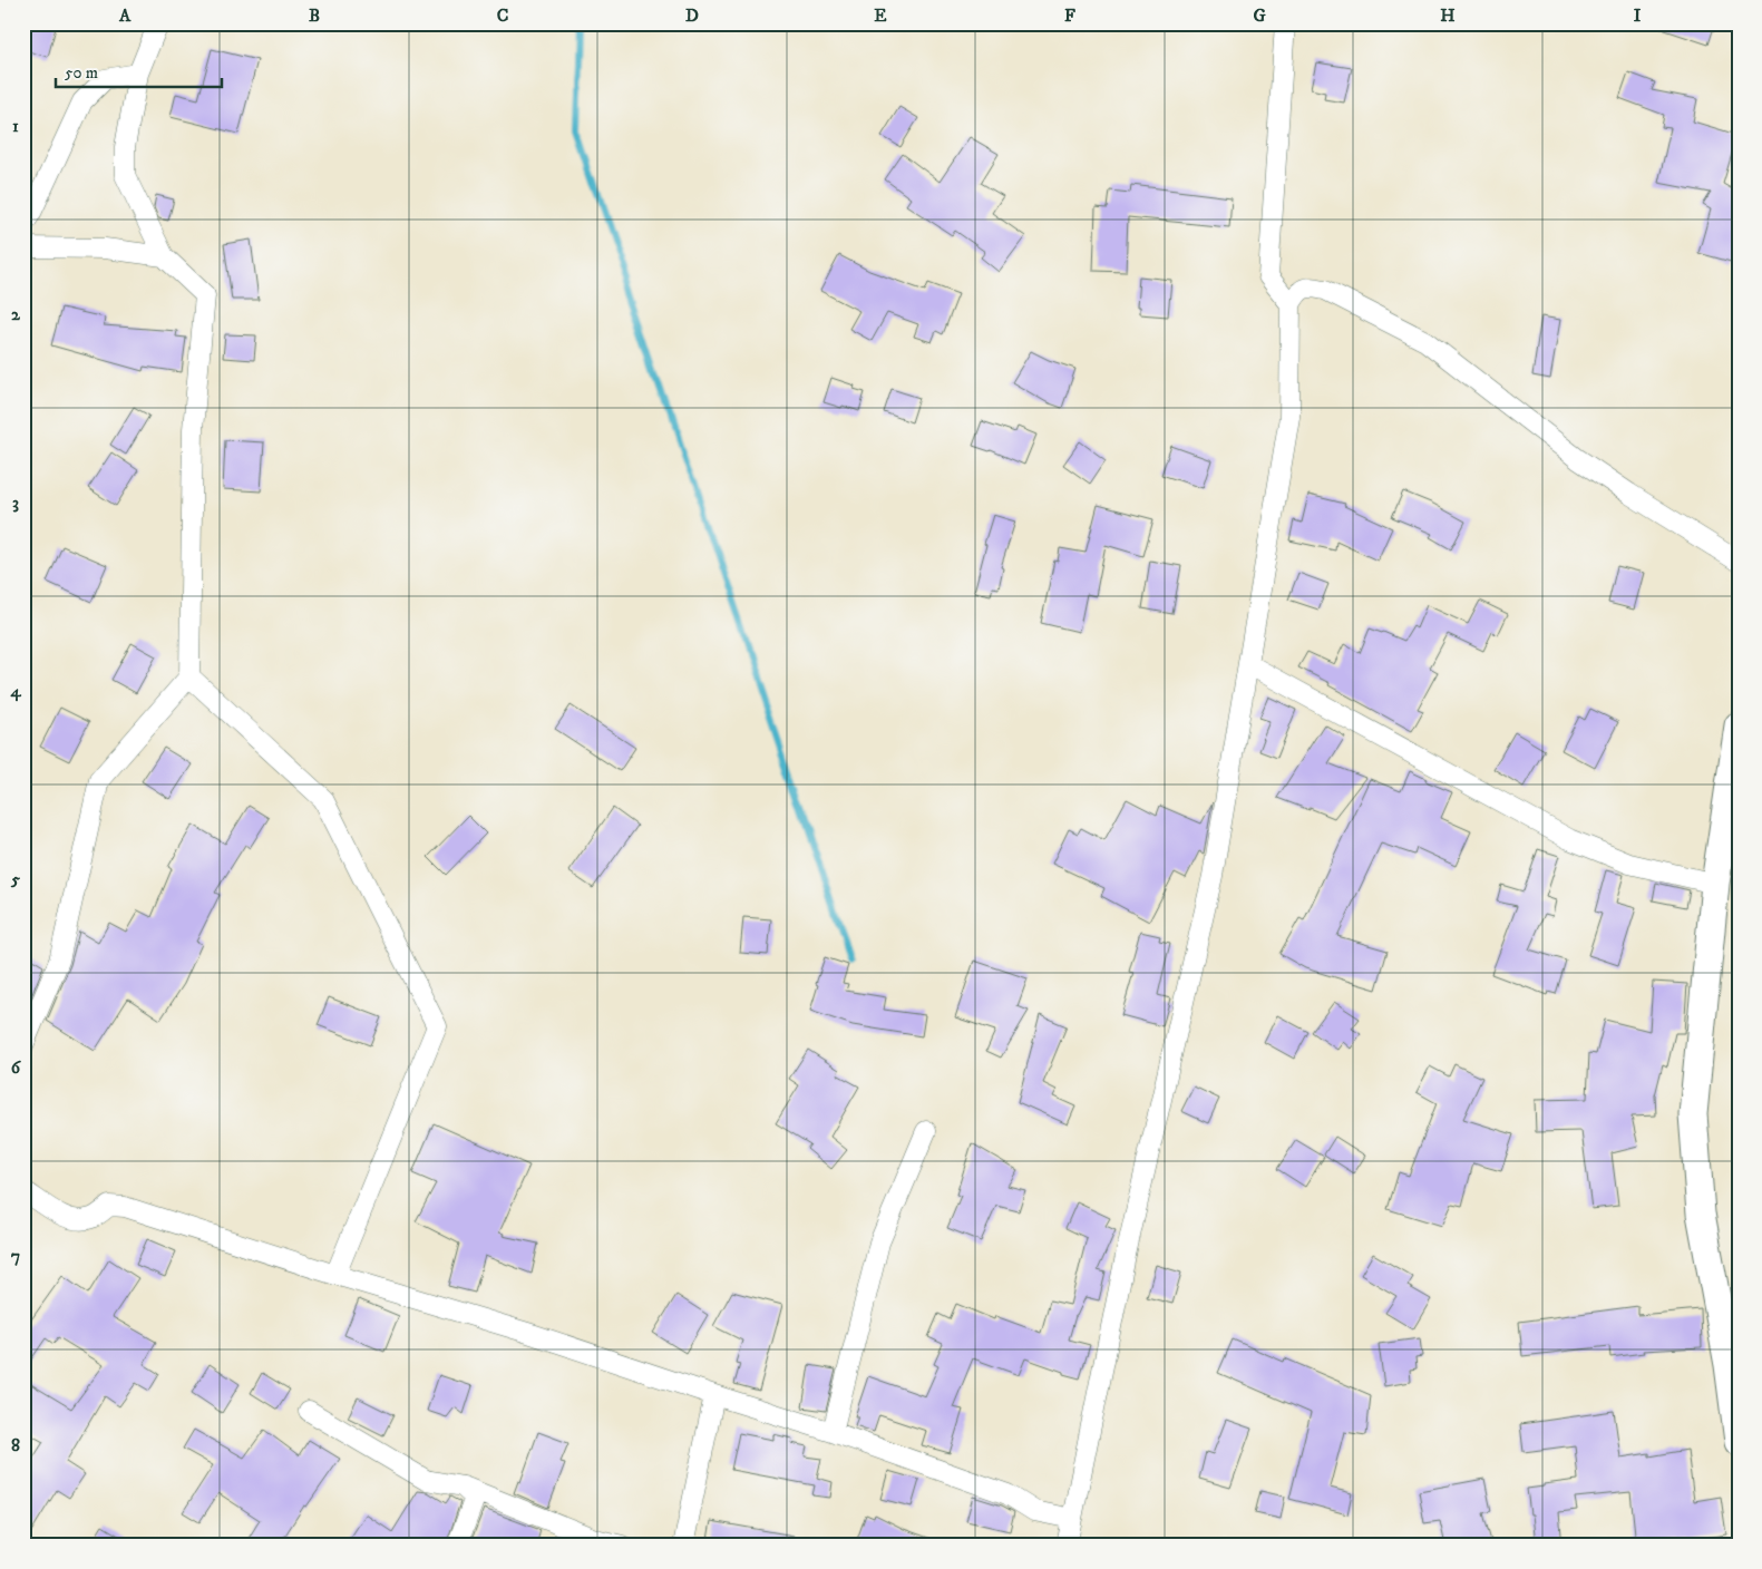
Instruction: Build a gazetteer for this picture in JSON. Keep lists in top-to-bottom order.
{
  "scale_bar": "50 m",
  "grid": {
    "columns": [
      "A",
      "B",
      "C",
      "D",
      "E",
      "F",
      "G",
      "H",
      "I"
    ],
    "rows": [
      "1",
      "2",
      "3",
      "4",
      "5",
      "6",
      "7",
      "8"
    ]
  }
}
